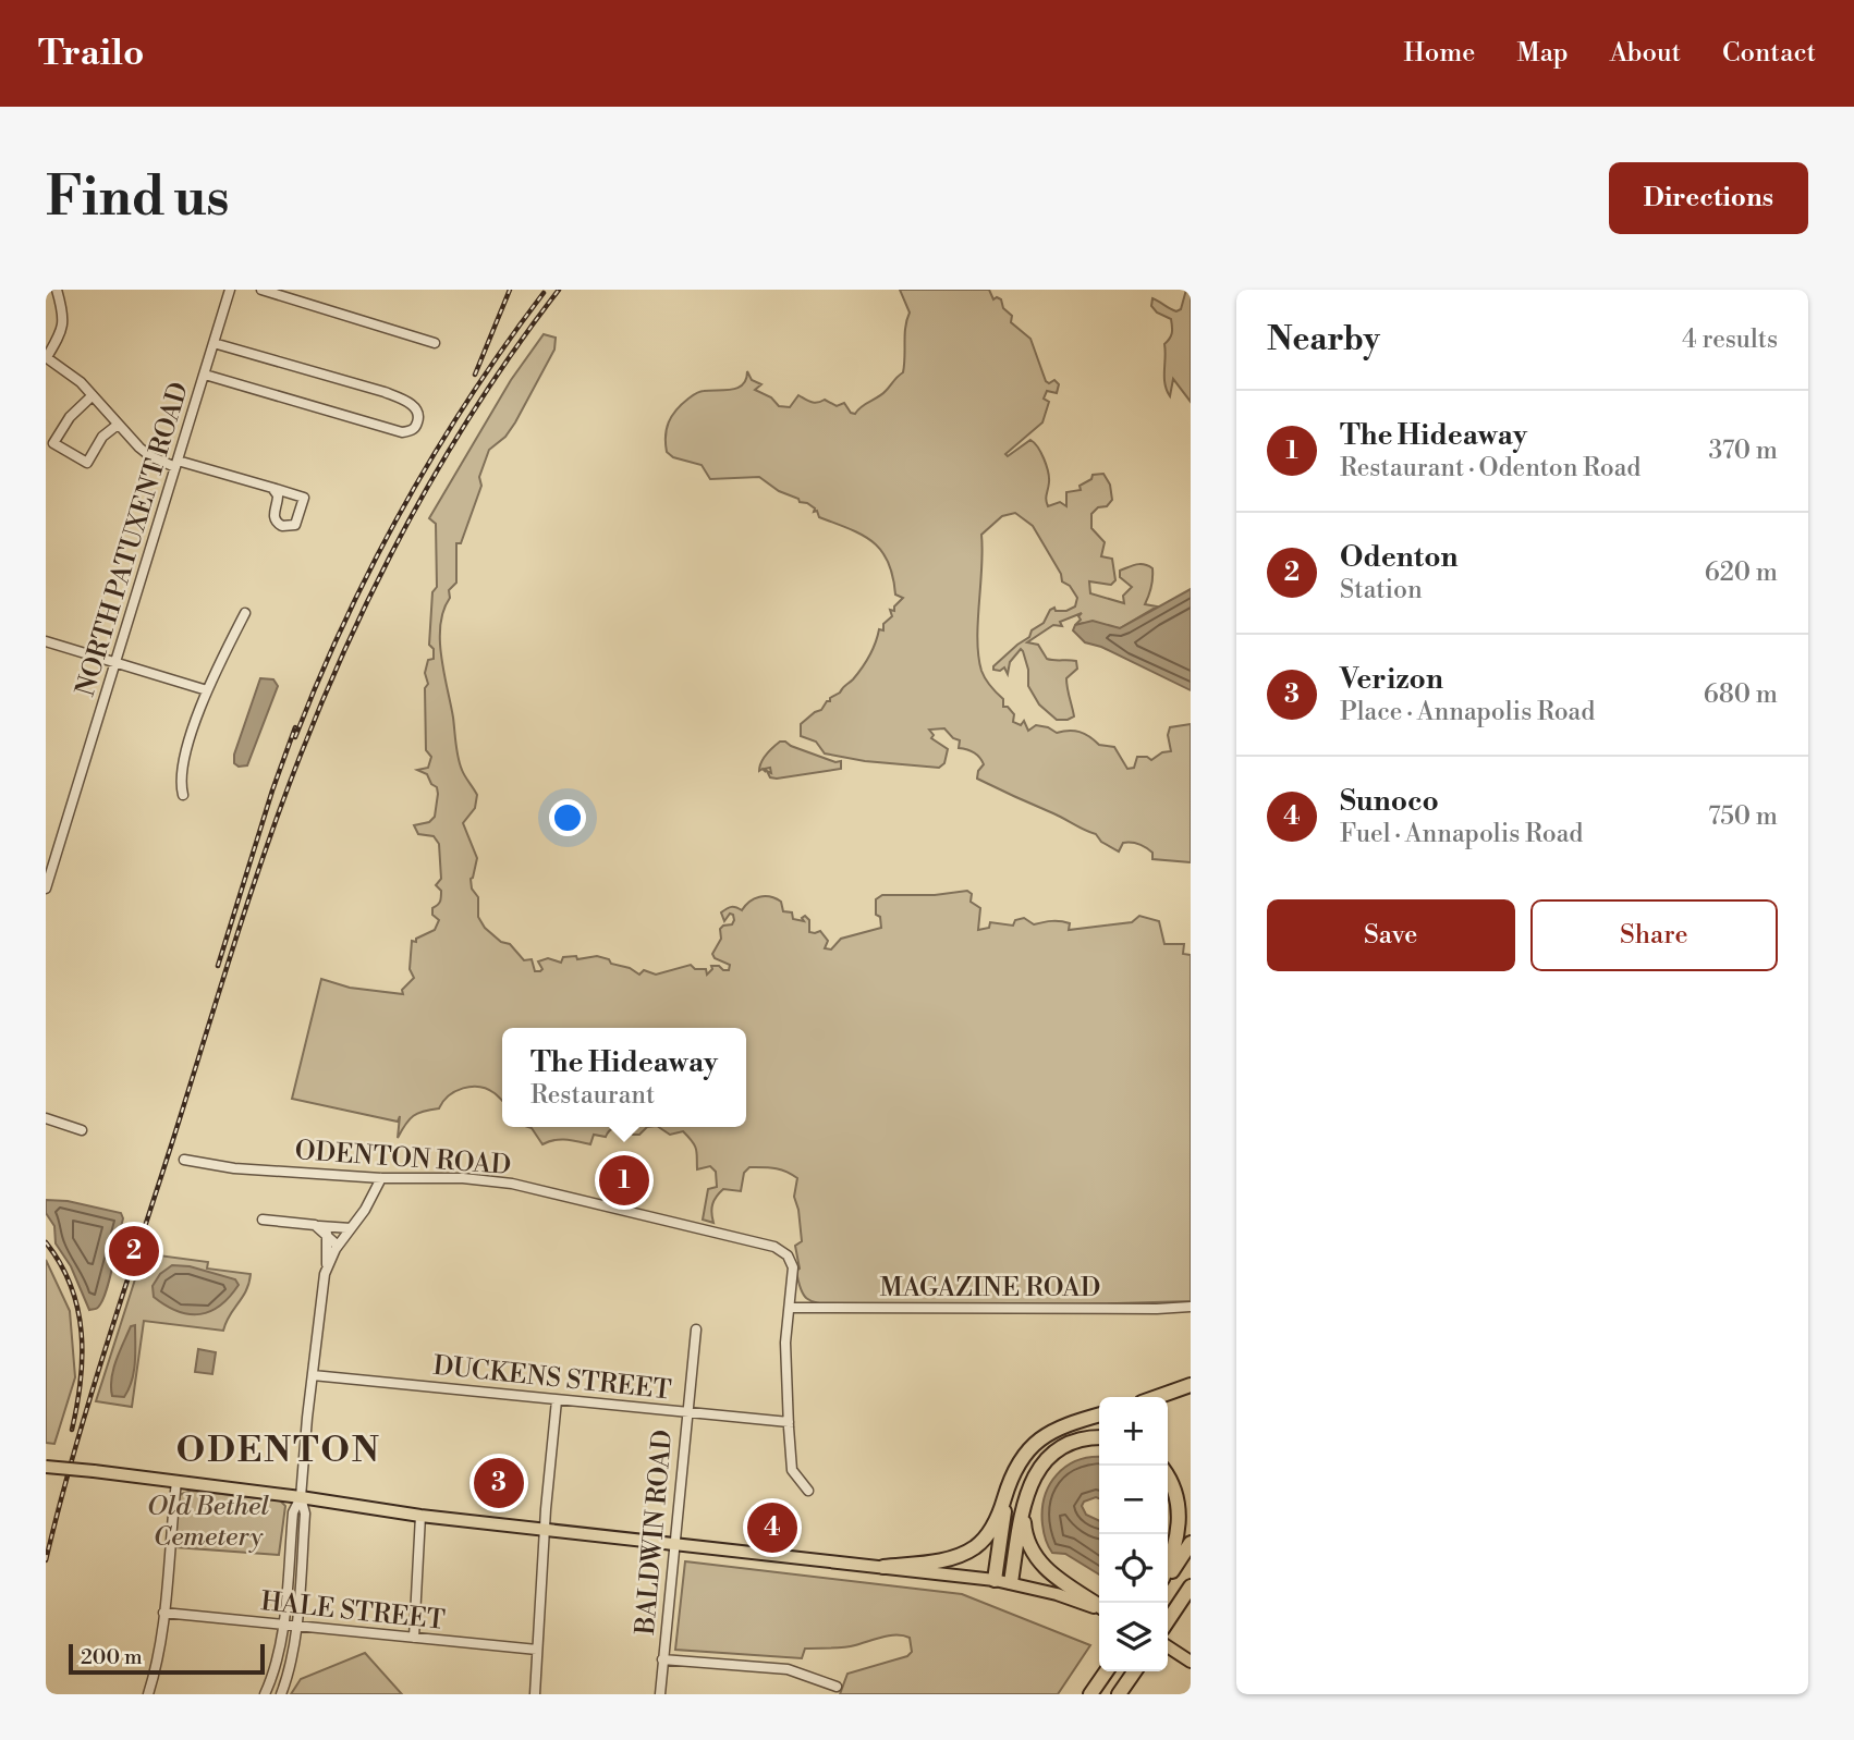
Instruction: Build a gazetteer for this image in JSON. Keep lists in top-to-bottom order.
{
  "streets": {
    "street": [
      "NORTH PATUXENT ROAD",
      "ODENTON ROAD",
      "MAGAZINE ROAD",
      "DUCKENS STREET",
      "BALDWIN ROAD",
      "HALE STREET"
    ]
  },
  "crossings": [
    ["ODENTON ROAD", "MAGAZINE ROAD"],
    ["ODENTON ROAD", "DUCKENS STREET"],
    ["DUCKENS STREET", "BALDWIN ROAD"]
  ],
  "districts": ["ODENTON"],
  "parks": ["Old Bethel Cemetery"],
  "scale_bar": "200 m",
  "page": {
    "header": "Trailo",
    "nav": [
      "Home",
      "Map",
      "About",
      "Contact"
    ],
    "buttons": [
      "Directions",
      ["Save", "Share"]
    ],
    "title": "Find us",
    "heading": ["Nearby", "4 results"],
    "list": [
      {
        "mark": "1",
        "name": "The Hideaway",
        "note": "Restaurant · Odenton Road",
        "value": "370 m"
      },
      {
        "mark": "2",
        "name": "Odenton",
        "note": "Station",
        "value": "620 m"
      },
      {
        "mark": "3",
        "name": "Verizon",
        "note": "Place · Annapolis Road",
        "value": "680 m"
      },
      {
        "mark": "4",
        "name": "Sunoco",
        "note": "Fuel · Annapolis Road",
        "value": "750 m"
      }
    ],
    "popup": ["The Hideaway", "Restaurant"],
    "pins": [
      "1",
      "2",
      "3",
      "4"
    ],
    "map_buttons": ["+", "−"],
    "scale": "200 m"
  }
}
